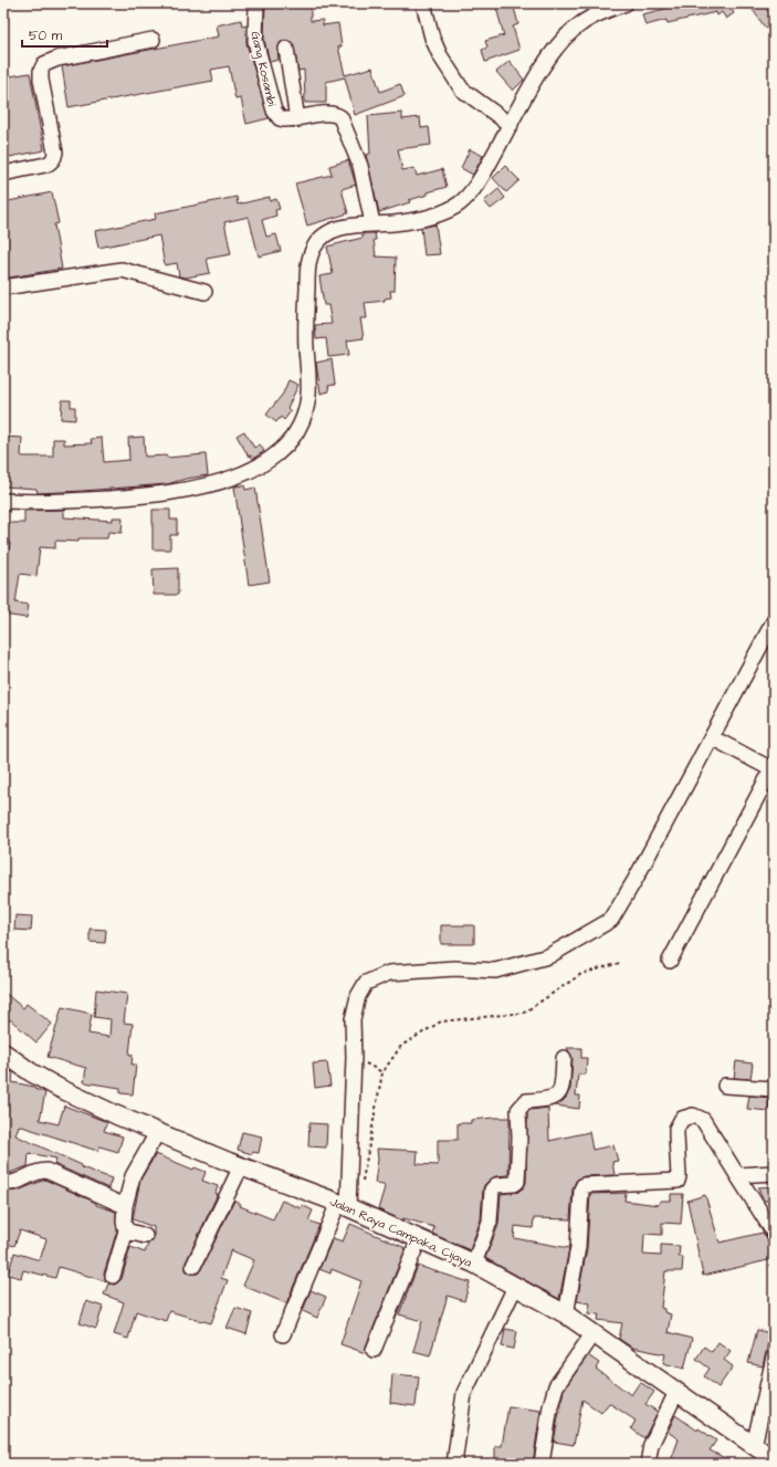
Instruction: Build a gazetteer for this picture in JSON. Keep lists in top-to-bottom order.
{
  "streets": {
    "main road": ["Jalan Raya Campaka, Cijaya"],
    "street": ["Gang Kosambi"]
  },
  "scale_bar": "50 m"
}
